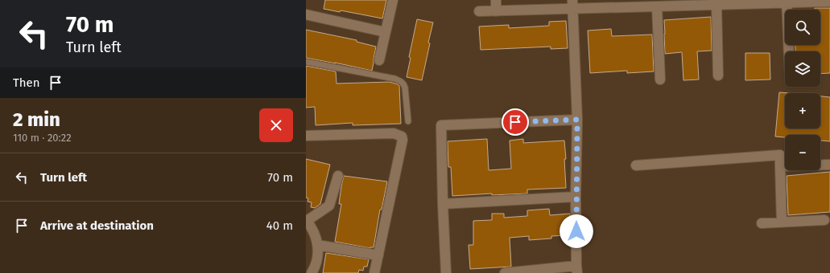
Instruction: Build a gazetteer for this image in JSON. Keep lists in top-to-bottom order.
{
  "page": {
    "turn": ["70 m", "Turn left"],
    "map_buttons": ["+", "−"],
    "then": "Then",
    "heading": ["2 min", "110 m · 20:22"],
    "list": [
      {
        "name": "Turn left",
        "value": "70 m"
      },
      {
        "name": "Arrive at destination",
        "value": "40 m"
      }
    ]
  }
}
